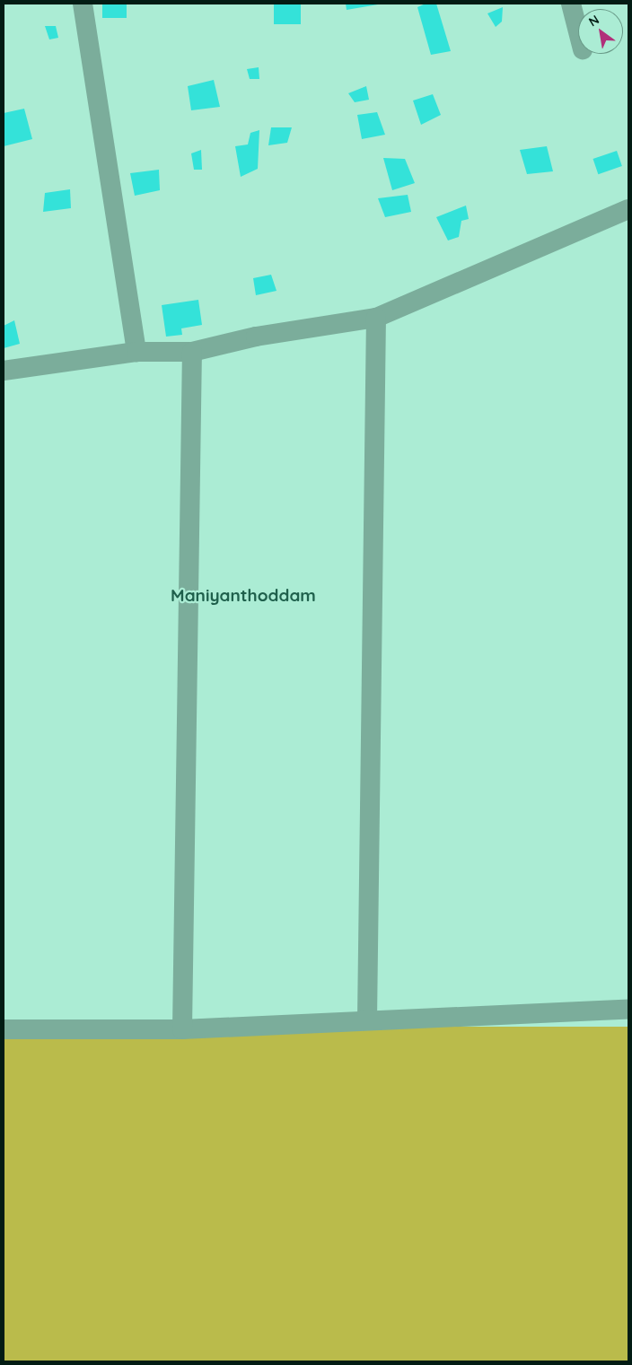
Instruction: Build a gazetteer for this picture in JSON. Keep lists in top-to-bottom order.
{
  "districts": ["Maniyanthoddam"],
  "north": "top left"
}
